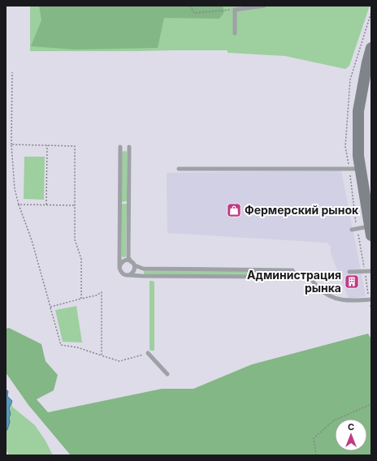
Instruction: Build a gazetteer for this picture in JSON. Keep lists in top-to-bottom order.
{
  "places": {
    "shop": ["Фермерский рынок"],
    "building": ["Администрация рынка"]
  },
  "north": "top"
}
